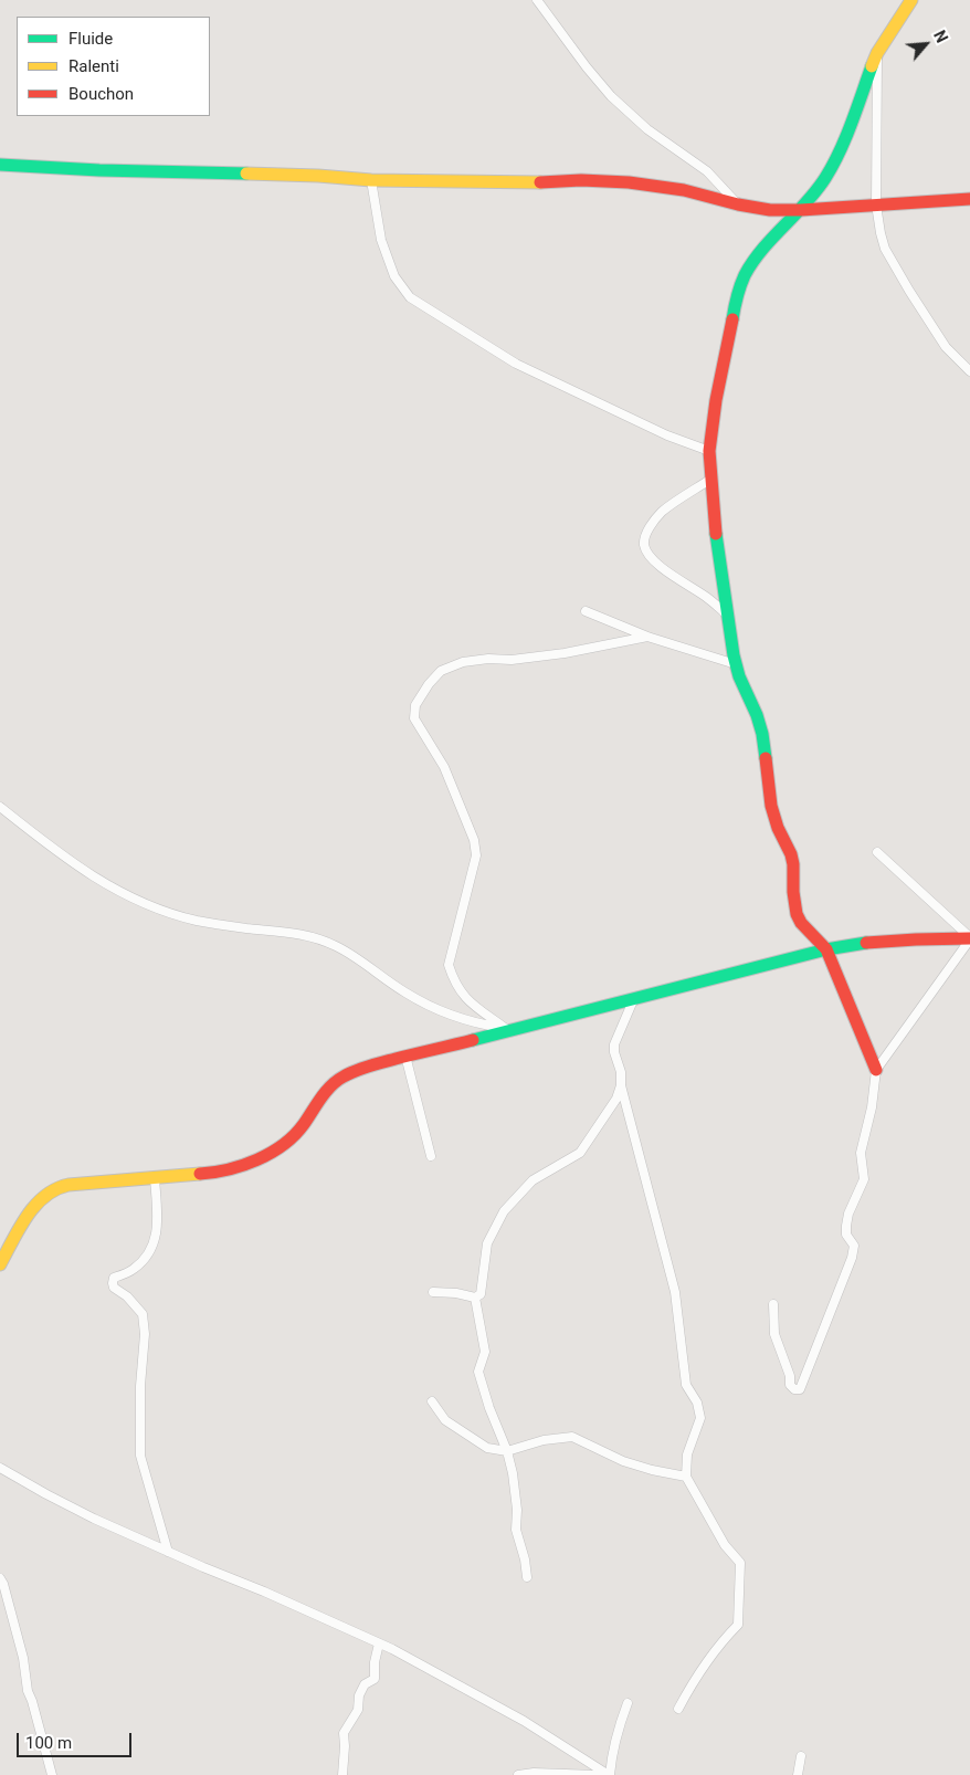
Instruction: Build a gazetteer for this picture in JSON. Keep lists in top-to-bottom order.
{
  "legend": ["Fluide", "Ralenti", "Bouchon"],
  "scale_bar": "100 m",
  "north": "top right"
}
